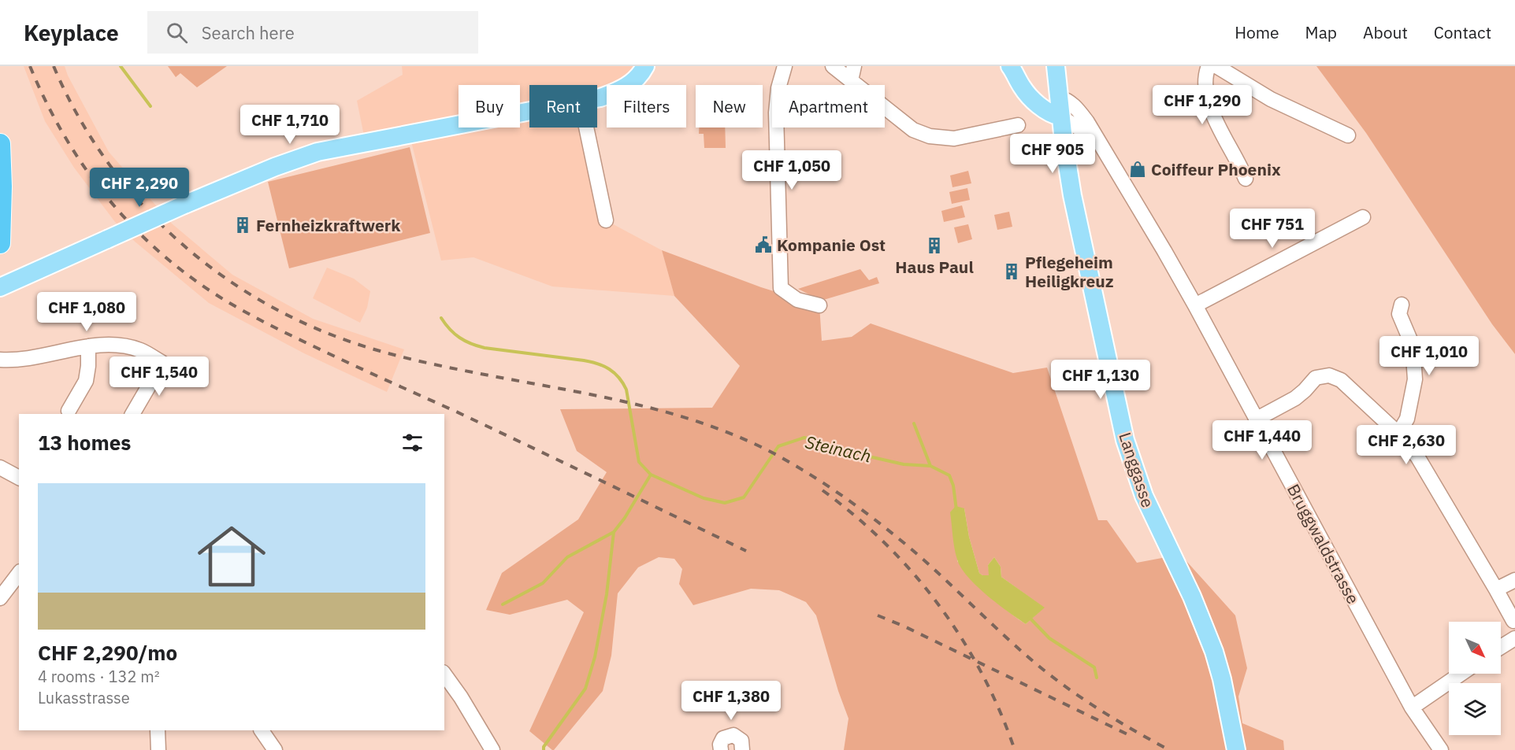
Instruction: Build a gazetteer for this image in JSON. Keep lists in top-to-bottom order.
{
  "streets": {
    "main road": ["Langgasse"],
    "street": ["Bruggwaldstrasse"]
  },
  "crossings": [
    ["Langgasse", "Bruggwaldstrasse"]
  ],
  "water": ["Steinach"],
  "places": {
    "shop": ["Coiffeur Phoenix"],
    "building": ["Fernheizkraftwerk", "Haus Paul", "Pflegeheim Heiligkreuz"],
    "public building": ["Kompanie Ost"]
  },
  "north": "bottom right",
  "page": {
    "header": "Keyplace",
    "search": "Search here",
    "nav": [
      "Home",
      "Map",
      "About",
      "Contact"
    ],
    "price": [
      "CHF 1,290",
      "CHF 1,710",
      "CHF 905",
      "CHF 1,050",
      "CHF 2,290",
      "CHF 751",
      "CHF 1,080",
      "CHF 1,010",
      "CHF 1,540",
      "CHF 1,130",
      "CHF 1,440",
      "CHF 2,630",
      "CHF 1,380"
    ],
    "chip": [
      "Buy",
      "Rent",
      "Filters",
      "New",
      "Apartment"
    ],
    "heading": "13 homes",
    "list": [
      {
        "name": "CHF 2,290/mo",
        "note": "4 rooms · 132 m² · Lukasstrasse"
      }
    ]
  }
}
